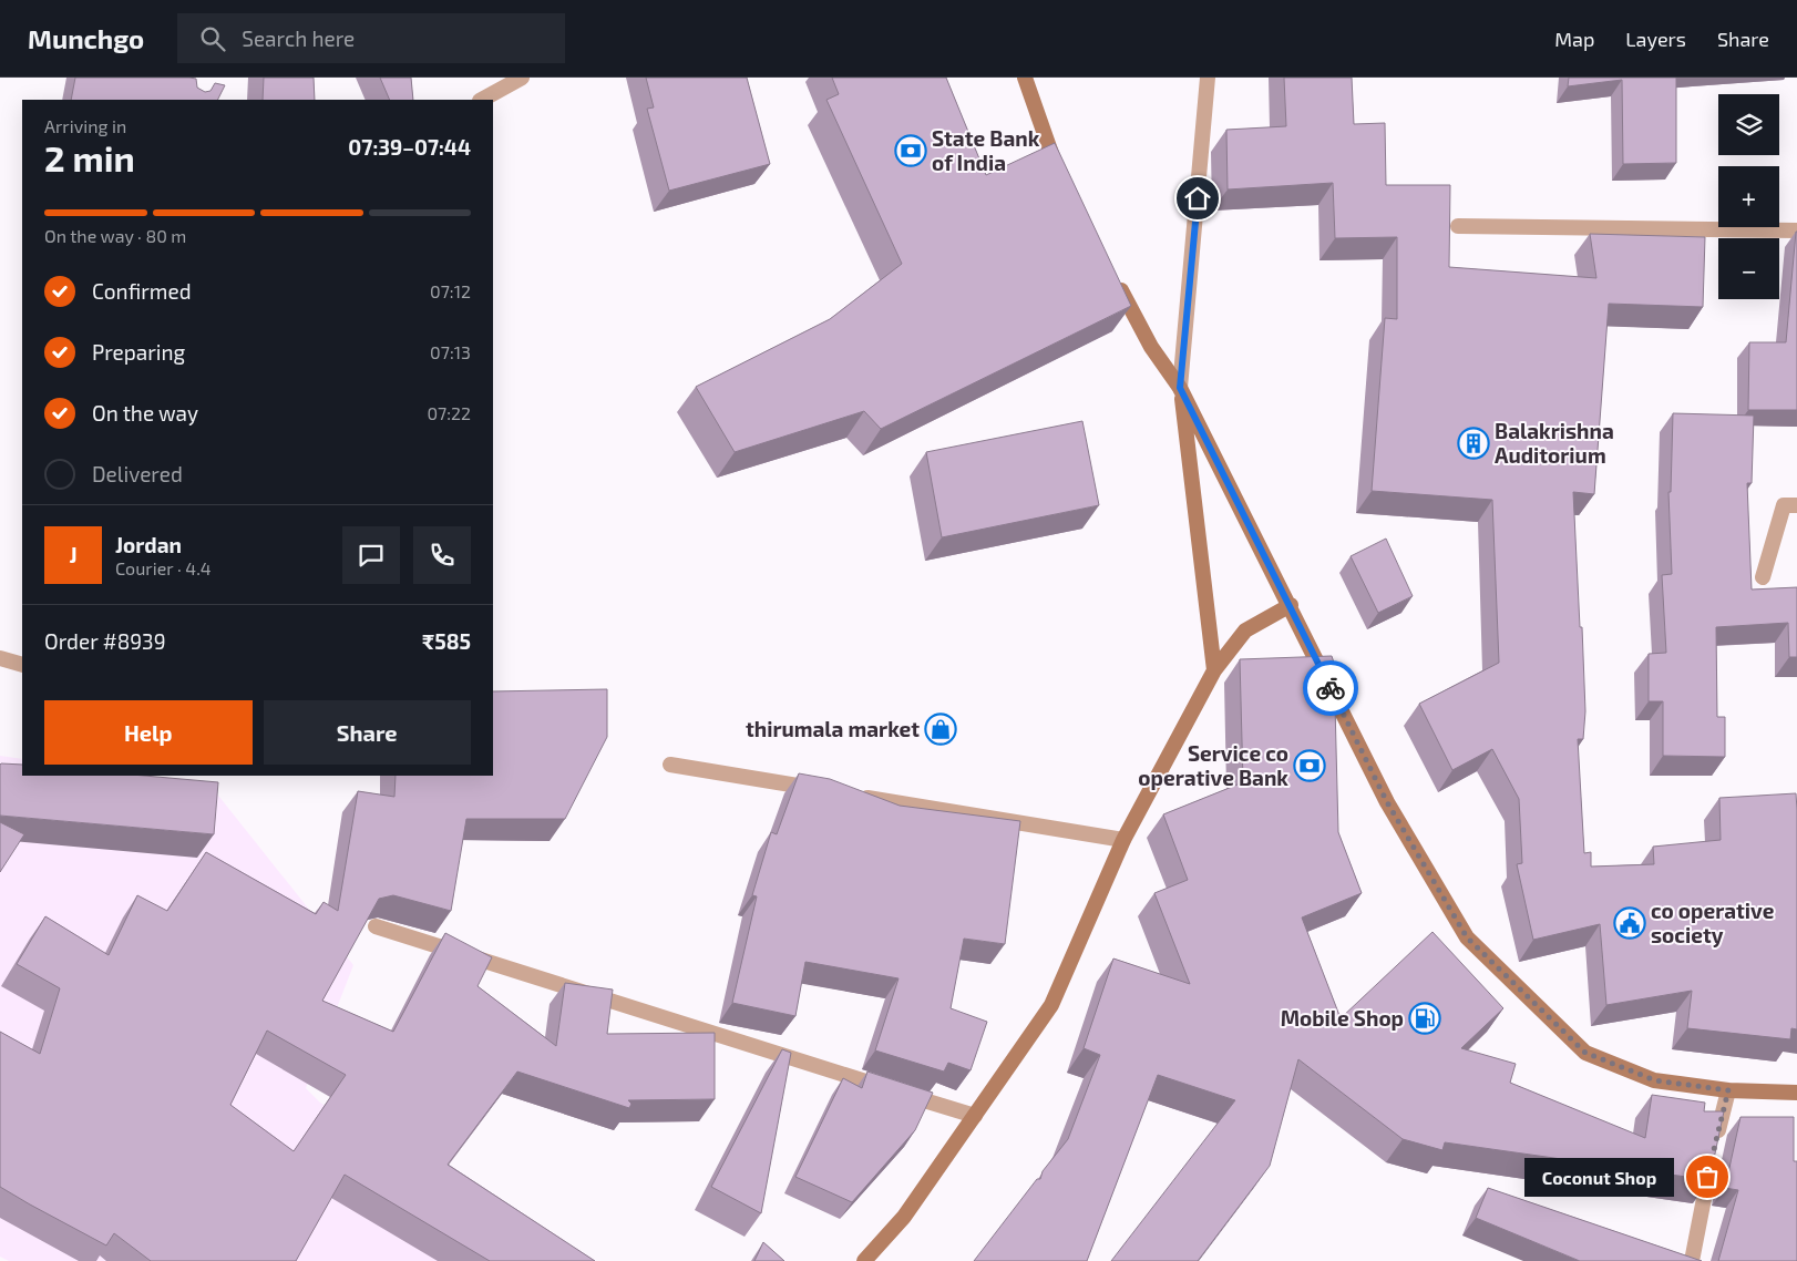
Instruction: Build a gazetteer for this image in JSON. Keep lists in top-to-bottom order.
{
  "places": {
    "bank": ["State Bank of India", "Service co operative Bank"],
    "building": ["Balakrishna Auditorium"],
    "shop": ["thirumala market"],
    "public building": ["co operative society"],
    "fuel station": ["Mobile Shop"],
    "other": ["Coconut Shop"]
  },
  "page": {
    "header": "Munchgo",
    "search": "Search here",
    "nav": ["Map", "Layers", "Share"],
    "map_buttons": ["+", "−"],
    "heading": ["2 min", "Arriving in", "07:39–07:44"],
    "panel": [
      "Jordan",
      "Courier · 4.4",
      "Order #8939",
      "₹585"
    ],
    "bar": "On the way · 80 m",
    "list": [
      ["Confirmed", "07:12"],
      ["Preparing", "07:13"],
      ["On the way", "07:22"],
      "Delivered"
    ],
    "round": "J",
    "buttons": ["Help", "Share"],
    "bubble": "Coconut Shop"
  }
}
